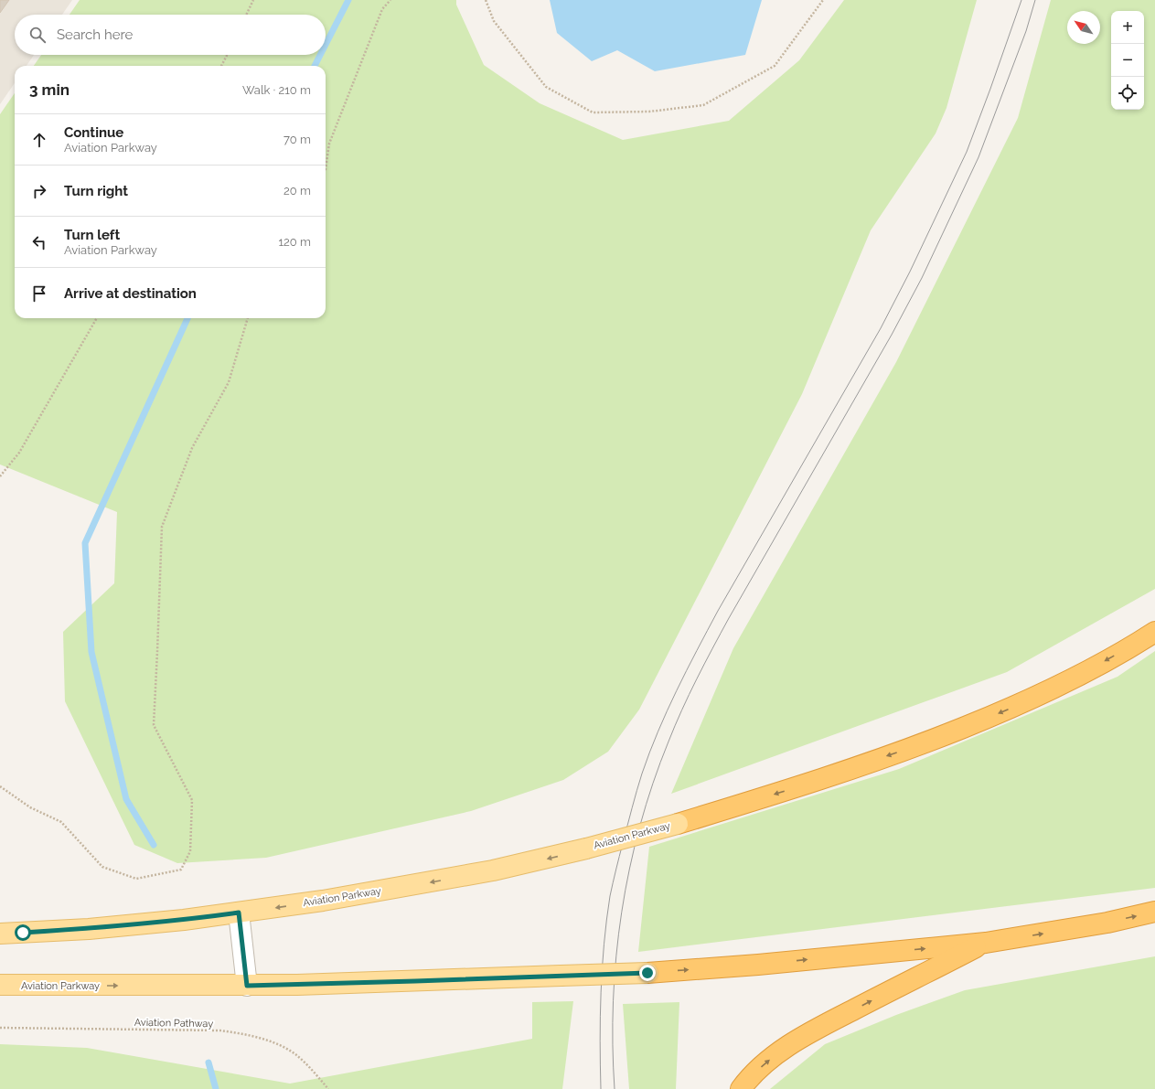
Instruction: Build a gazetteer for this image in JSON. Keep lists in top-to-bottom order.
{
  "streets": {
    "main road": ["Aviation Parkway"],
    "path": ["Aviation Pathway"]
  },
  "north": "top left",
  "page": {
    "map_buttons": ["+", "−"],
    "search": "Search here",
    "heading": ["3 min", "Walk · 210 m"],
    "list": [
      ["Continue", "Aviation Parkway", "70 m"],
      ["Turn right", "20 m"],
      ["Turn left", "Aviation Parkway", "120 m"],
      "Arrive at destination"
    ]
  }
}
